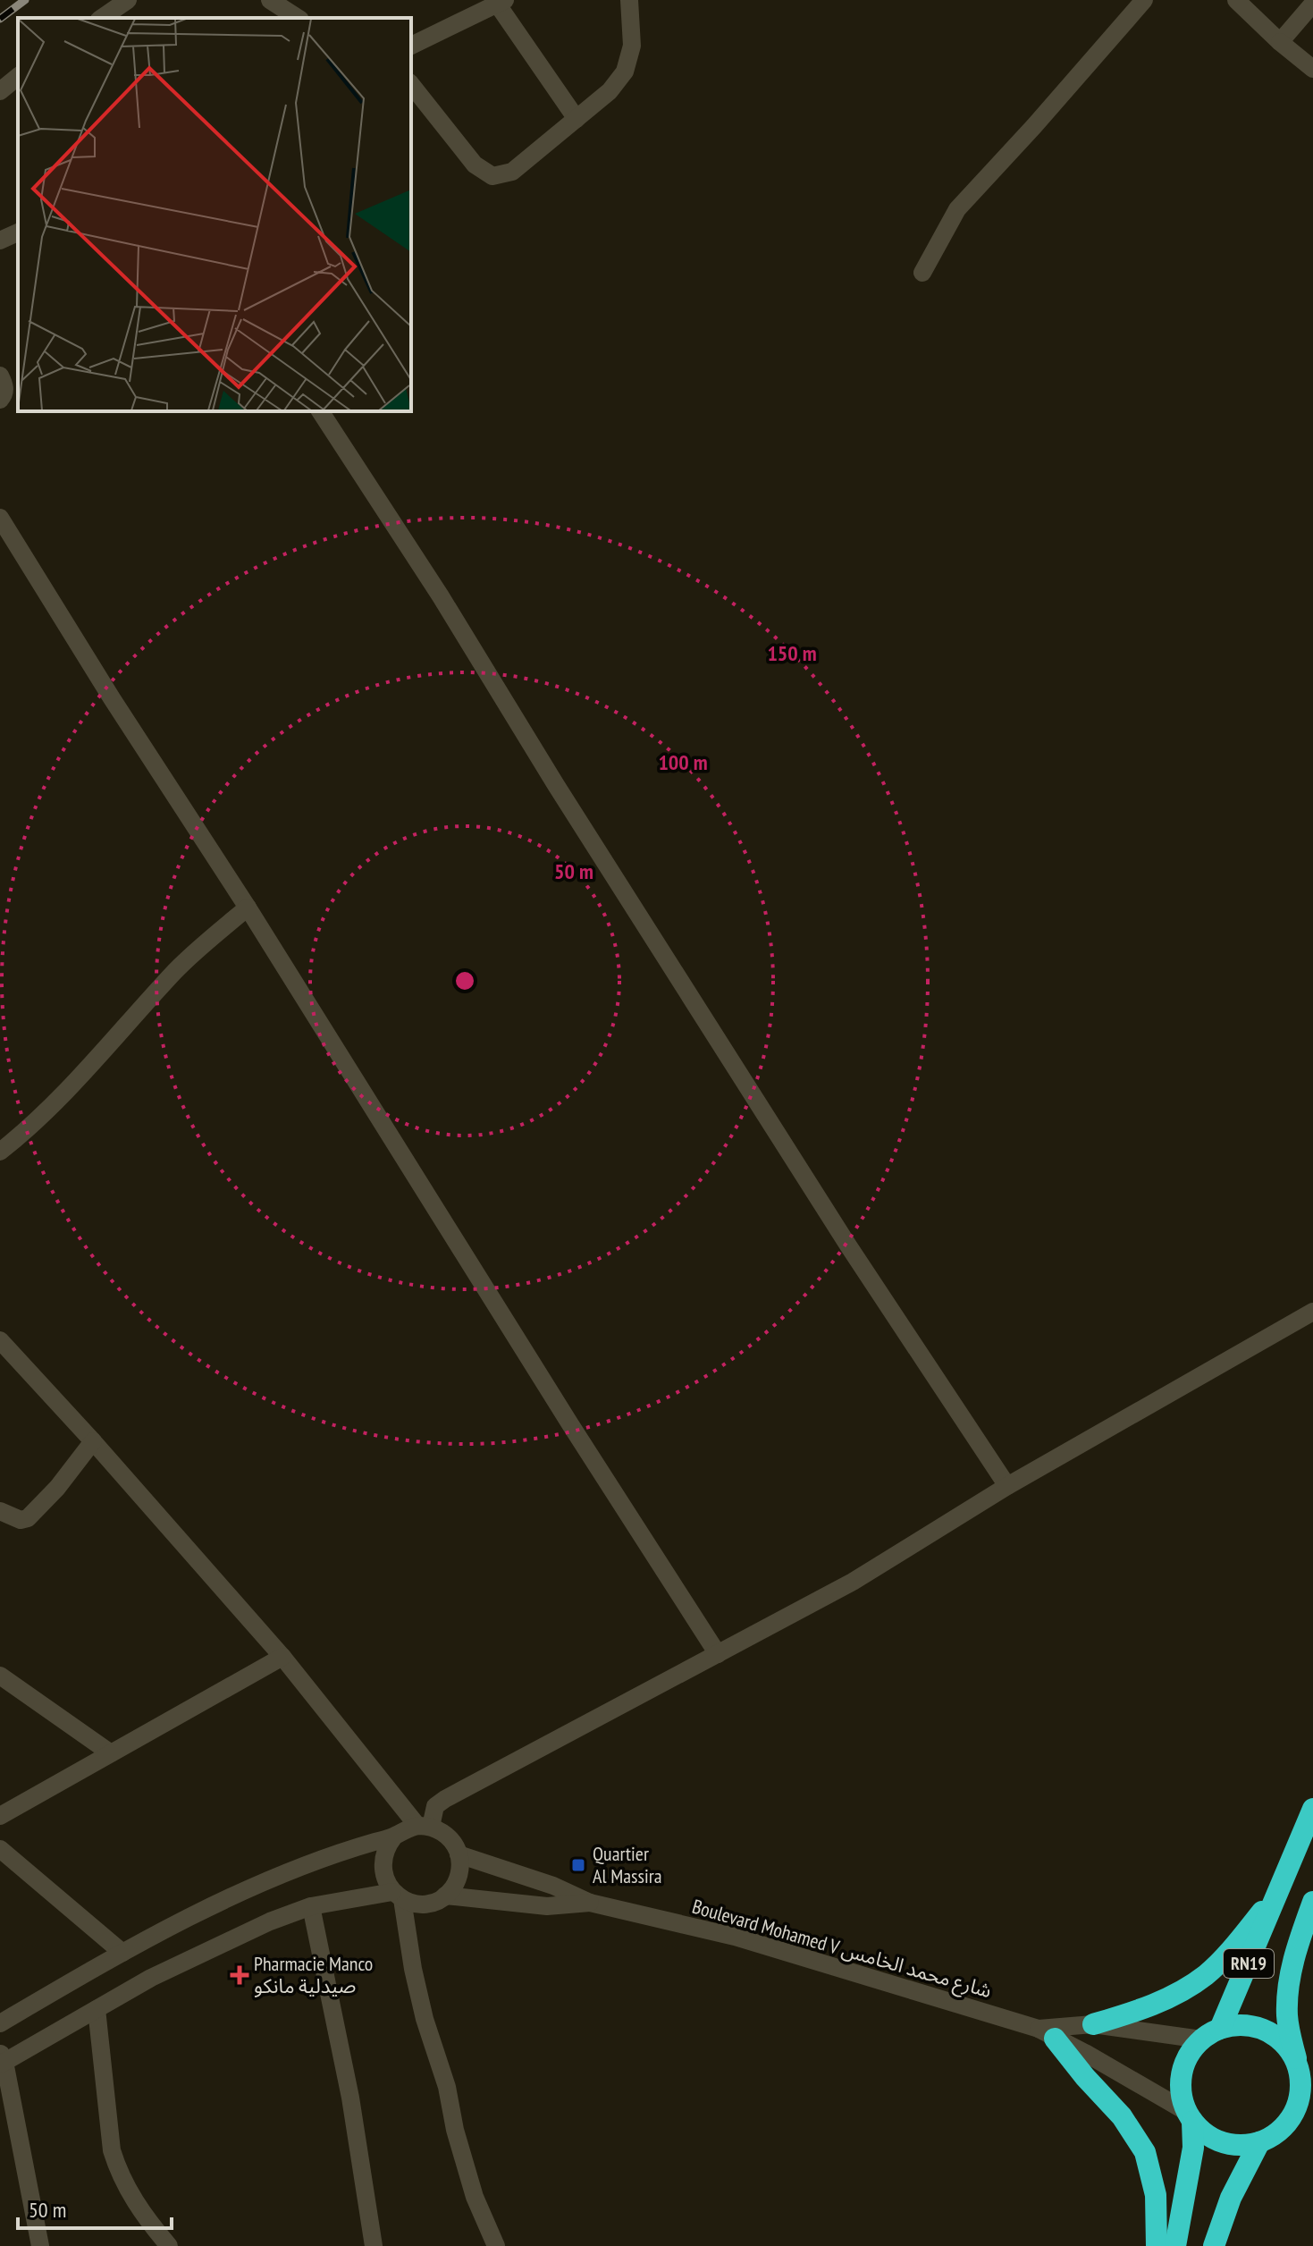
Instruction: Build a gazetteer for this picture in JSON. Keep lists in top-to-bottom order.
{
  "streets": {
    "highway": ["RN19"],
    "street": ["Boulevard Mohamed V شارع محمد الخامس"]
  },
  "places": {
    "transit": ["Quartier Al Massira"],
    "health": ["Pharmacie Manco صيدلية مانكو"]
  },
  "scale_bar": "50 m",
  "rings": ["150 m", "100 m", "50 m"]
}
